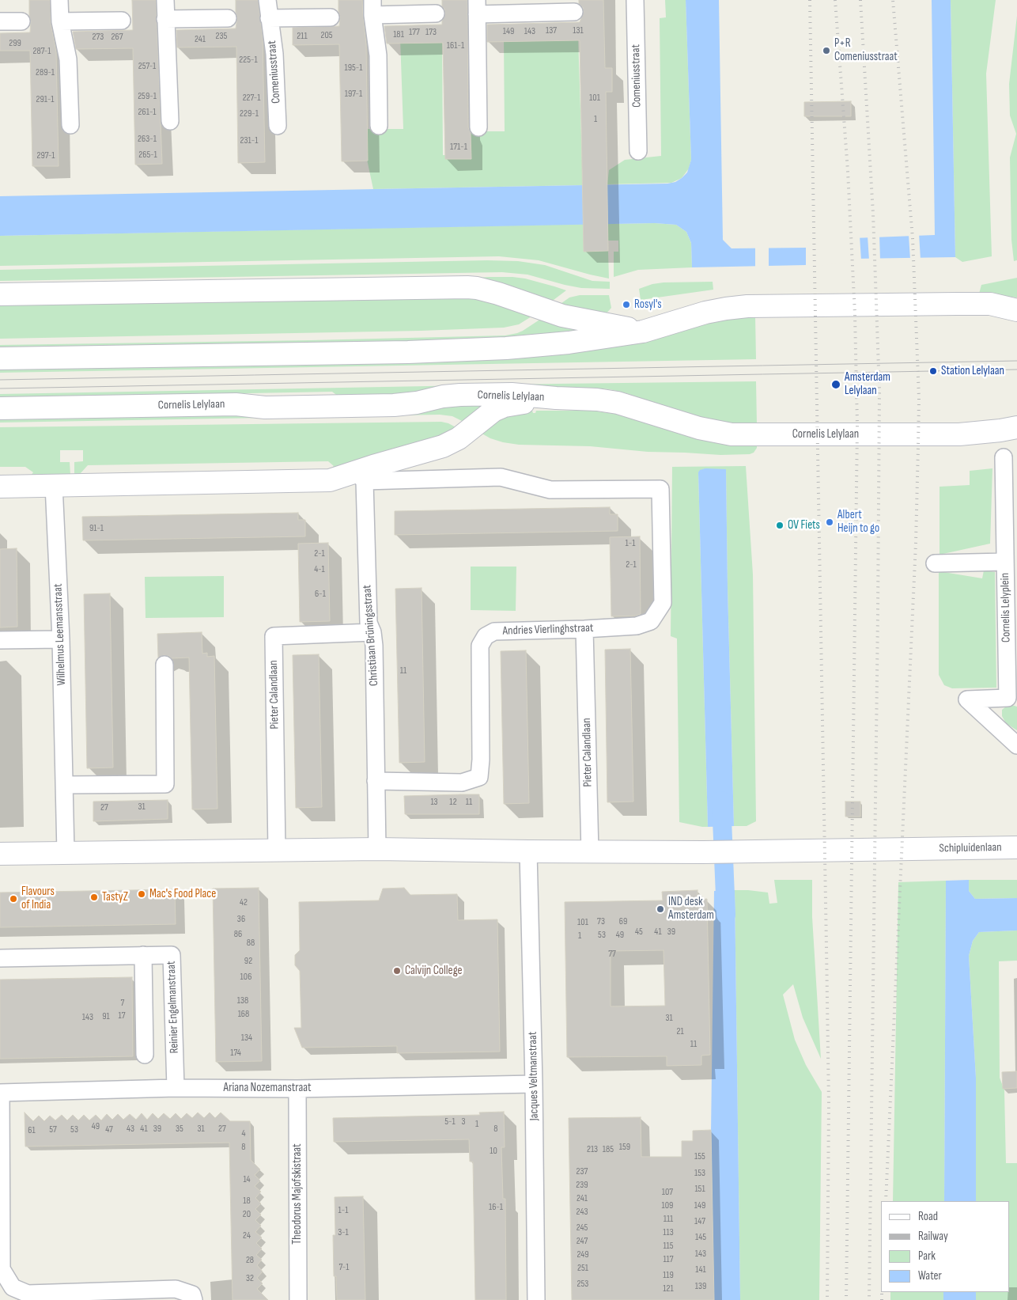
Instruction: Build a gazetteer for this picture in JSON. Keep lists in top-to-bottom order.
{
  "streets": {
    "main road": ["Cornelis Lelylaan", "Schipluidenlaan"],
    "street": [
      "Comeniusstraat",
      "Cornelis Lelyplein",
      "Andries Vierlinghstraat",
      "Wilhelmus Leemansstraat",
      "Christiaan Brüningsstraat",
      "Pieter Calandlaan",
      "Reinier Engelmanstraat",
      "Jacques Veltmanstraat",
      "Ariana Nozemanstraat",
      "Theodorus Majofskistraat"
    ]
  },
  "crossings": [
    ["Andries Vierlinghstraat", "Christiaan Brüningsstraat"],
    ["Andries Vierlinghstraat", "Pieter Calandlaan"],
    ["Christiaan Brüningsstraat", "Pieter Calandlaan"],
    ["Pieter Calandlaan", "Schipluidenlaan"],
    ["Reinier Engelmanstraat", "Ariana Nozemanstraat"],
    ["Jacques Veltmanstraat", "Ariana Nozemanstraat"],
    ["Ariana Nozemanstraat", "Theodorus Majofskistraat"]
  ],
  "places": [
    "P+R Comeniusstraat",
    "Rosyl's",
    "Station Lelylaan",
    "Amsterdam Lelylaan",
    "Albert Heijn to go",
    "OV Fiets",
    "Mac's Food Place",
    "TastyZ",
    "Flavours of India",
    "IND desk Amsterdam",
    "Calvijn College"
  ],
  "house_numbers": [
    "137",
    "131",
    "149",
    "143",
    "177",
    "173",
    "181",
    "205",
    "235",
    "211",
    "273",
    "267",
    "241",
    "299",
    "161-1",
    "287-1",
    "225-1",
    "257-1",
    "195-1",
    "289-1",
    "197-1",
    "259-1",
    "227-1",
    "101",
    "291-1",
    "261-1",
    "229-1",
    "1",
    "263-1",
    "231-1",
    "171-1",
    "265-1",
    "297-1",
    "91-1",
    "1-1",
    "2-1",
    "2-1",
    "4-1",
    "6-1",
    "11",
    "13",
    "12",
    "11",
    "31",
    "27",
    "42",
    "36",
    "73",
    "69",
    "101",
    "45",
    "41",
    "39",
    "86",
    "53",
    "49",
    "1",
    "88",
    "77",
    "92",
    "106",
    "138",
    "7",
    "168",
    "17",
    "91",
    "143",
    "31",
    "21",
    "134",
    "11",
    "174",
    "5-1",
    "3",
    "1",
    "49",
    "43",
    "41",
    "39",
    "35",
    "31",
    "27",
    "8",
    "57",
    "53",
    "47",
    "61",
    "4",
    "8",
    "159",
    "213",
    "185",
    "10",
    "155",
    "237",
    "153",
    "14",
    "239",
    "151",
    "107",
    "241",
    "18",
    "109",
    "149",
    "16-1",
    "1-1",
    "243",
    "20",
    "111",
    "147",
    "245",
    "3-1",
    "113",
    "24",
    "145",
    "247",
    "115",
    "143",
    "249",
    "117",
    "28",
    "7-1",
    "251",
    "141",
    "119",
    "32",
    "253",
    "139",
    "121"
  ],
  "legend": [
    "Road",
    "Railway",
    "Park",
    "Water"
  ]
}
